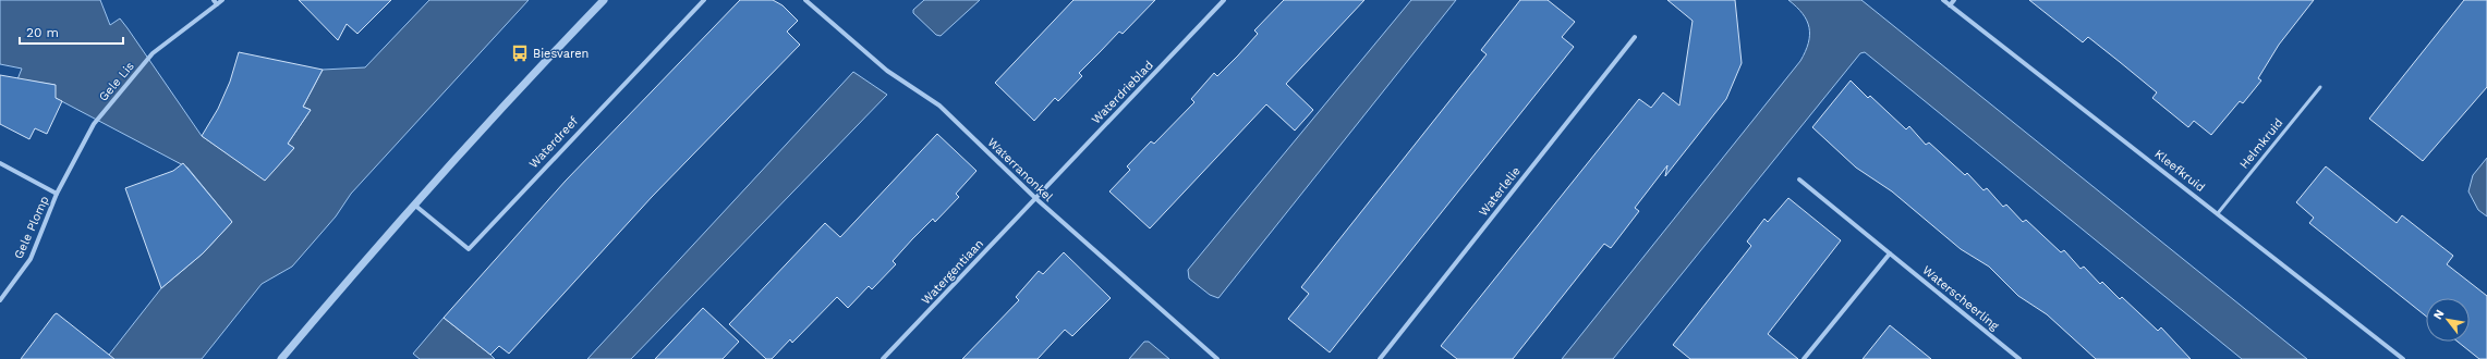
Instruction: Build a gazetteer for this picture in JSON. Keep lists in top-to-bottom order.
{
  "streets": {
    "street": [
      "Gele Lis",
      "Waterdrieblad",
      "Waterdreef",
      "Waterranonkel",
      "Kleefkruid",
      "Waterlelie",
      "Gele Plomp",
      "Watergentiaan",
      "Waterscheerling"
    ],
    "lane": ["Helmkruid"]
  },
  "crossings": [
    ["Gele Lis", "Gele Plomp"],
    ["Waterdrieblad", "Waterranonkel"],
    ["Waterdrieblad", "Watergentiaan"],
    ["Helmkruid", "Kleefkruid"],
    ["Waterranonkel", "Watergentiaan"]
  ],
  "places": {
    "bus stop": ["Biesvaren"]
  },
  "scale_bar": "20 m",
  "north": "top left"
}
